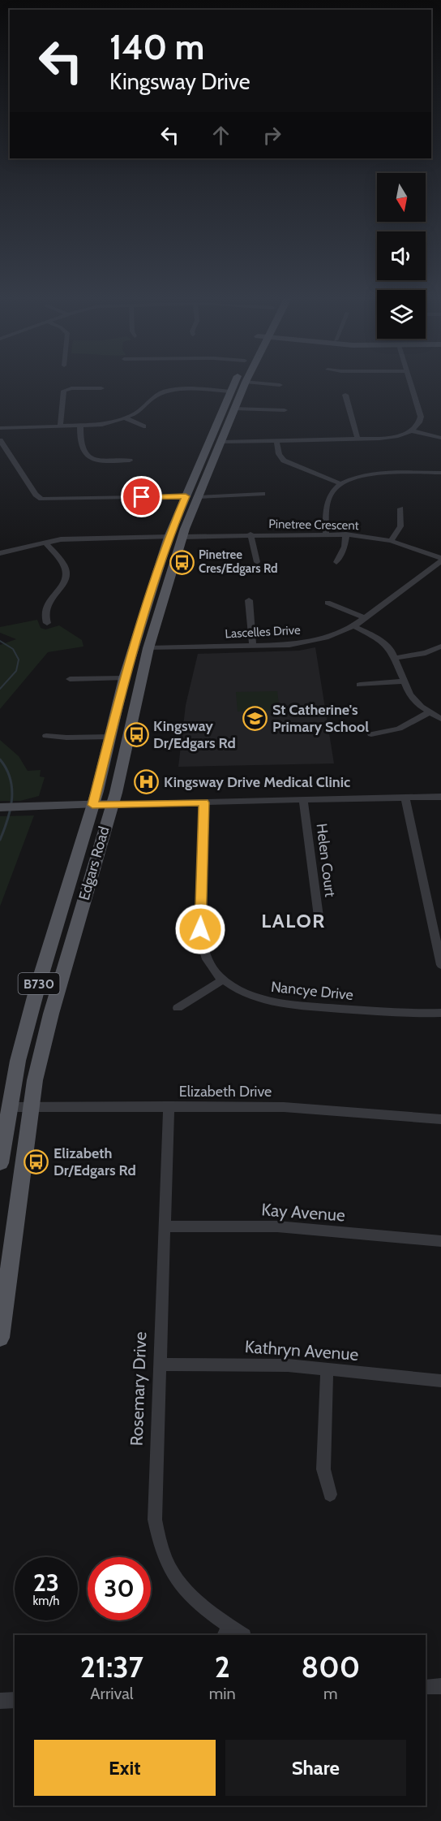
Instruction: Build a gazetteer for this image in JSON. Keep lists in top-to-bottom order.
{
  "streets": {
    "main road": ["Edgars Road", "B730"],
    "street": [
      "Pinetree Crescent",
      "Lascelles Drive",
      "Helen Court",
      "Nancye Drive",
      "Elizabeth Drive",
      "Kay Avenue",
      "Kathryn Avenue",
      "Rosemary Drive"
    ]
  },
  "crossings": [
    ["Pinetree Crescent", "Lascelles Drive"],
    ["Pinetree Crescent", "Edgars Road"],
    ["Lascelles Drive", "Edgars Road"],
    ["Edgars Road", "Elizabeth Drive"],
    ["Elizabeth Drive", "Rosemary Drive"],
    ["Kay Avenue", "Rosemary Drive"],
    ["Kathryn Avenue", "Rosemary Drive"]
  ],
  "districts": ["LALOR"],
  "places": {
    "bus stop": ["Pinetree Cres/Edgars Rd", "Kingsway Dr/Edgars Rd", "Elizabeth Dr/Edgars Rd"],
    "school or university": ["St Catherine's Primary School"],
    "hospital": ["Kingsway Drive Medical Clinic"]
  },
  "north": "bottom",
  "page": {
    "turn": ["140 m", "Kingsway Drive"],
    "speed": "23 km/h",
    "limit": "30",
    "eta": [
      "21:37",
      "Arrival",
      "2",
      "min",
      "800",
      "m"
    ],
    "buttons": ["Exit", "Share"]
  }
}
